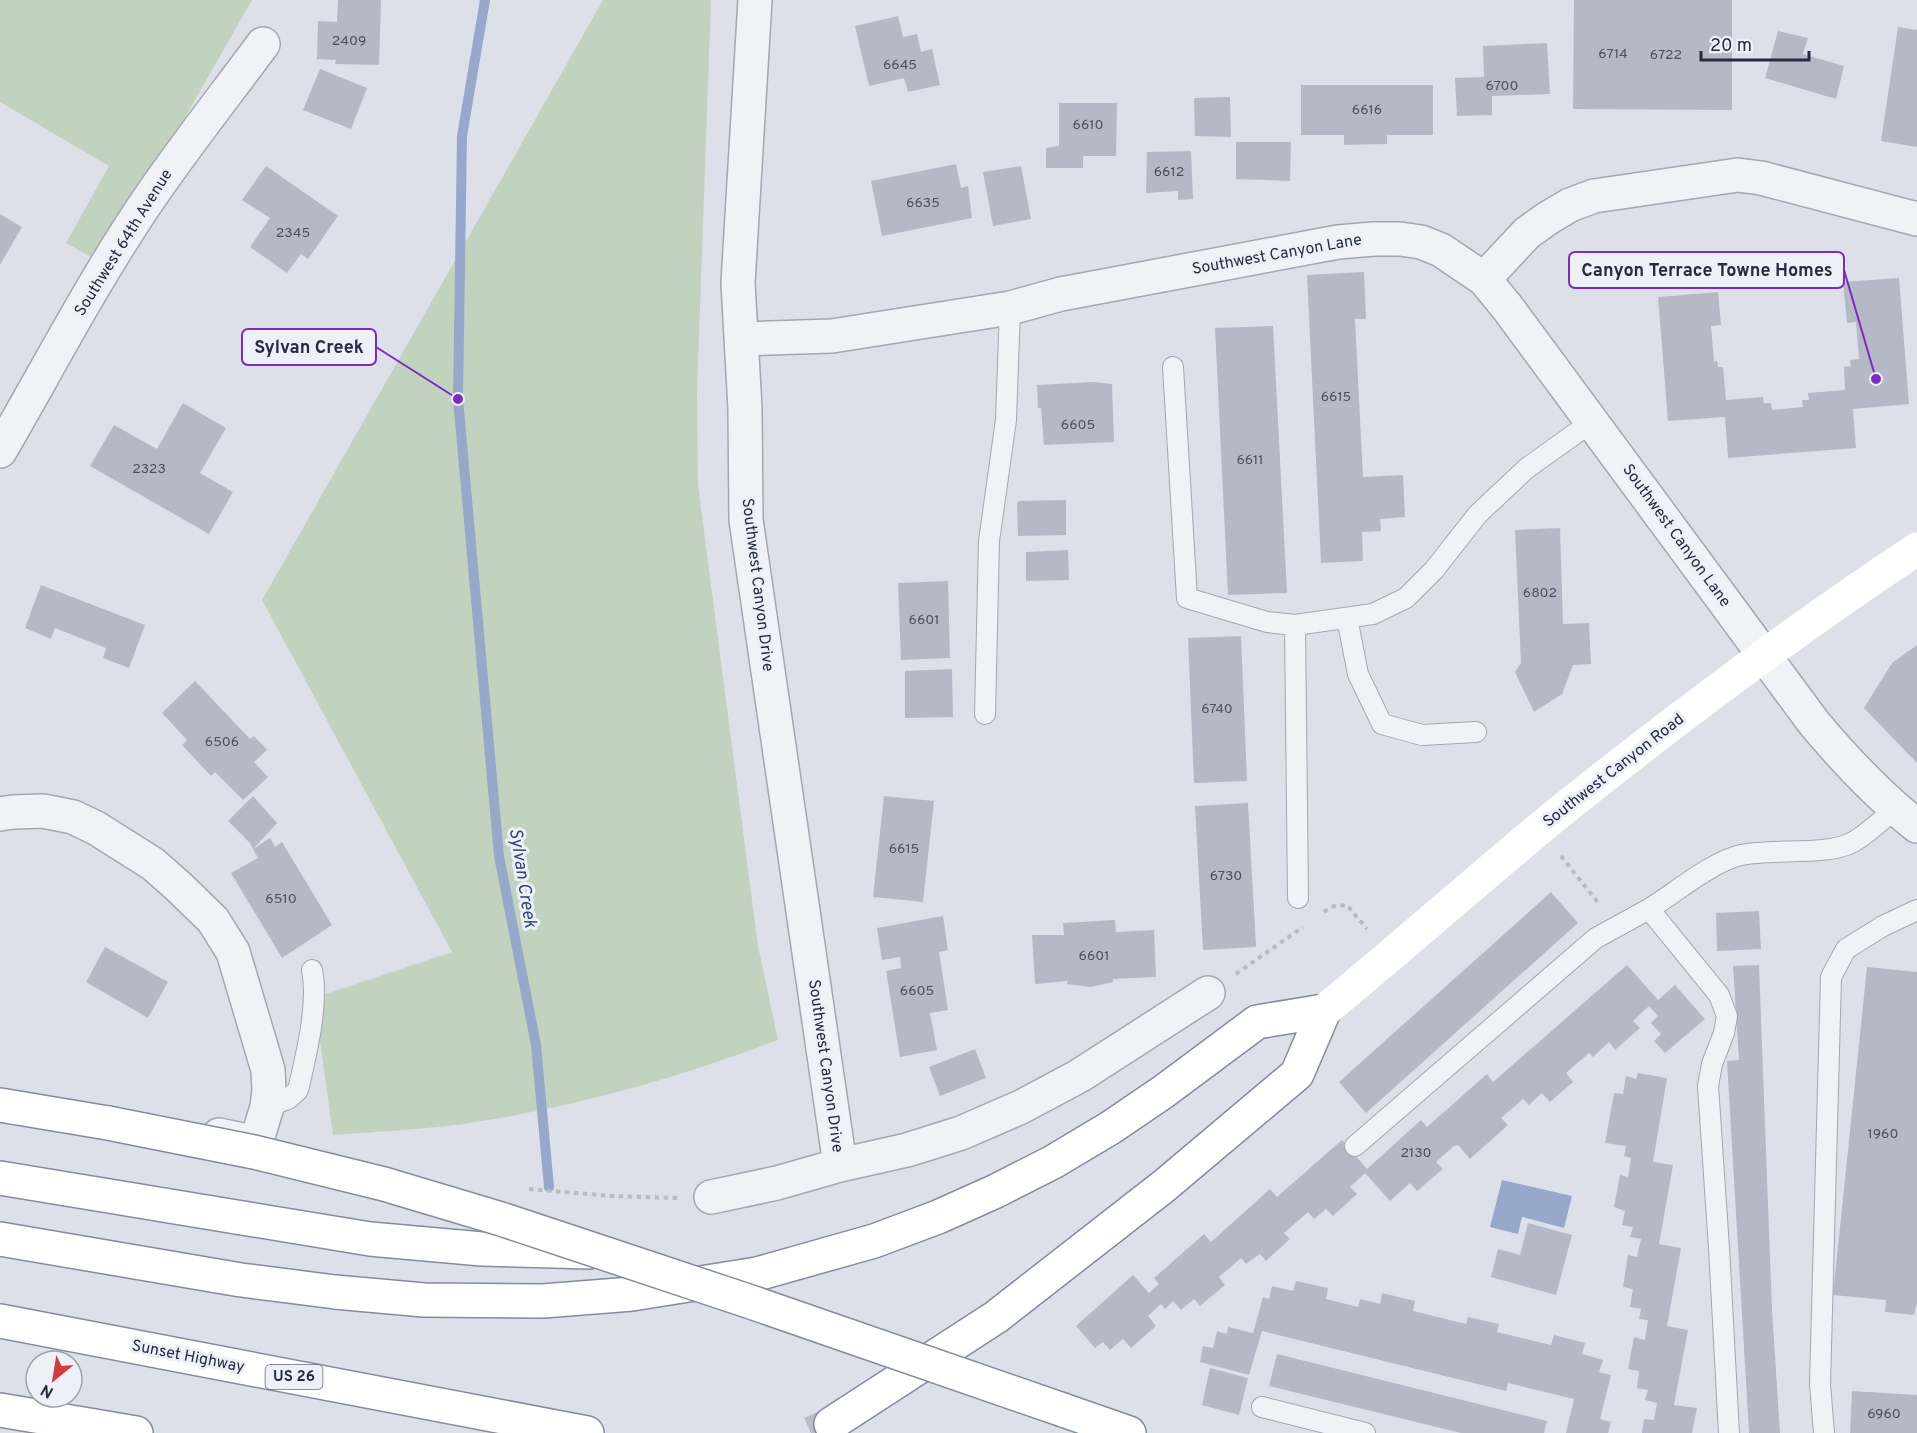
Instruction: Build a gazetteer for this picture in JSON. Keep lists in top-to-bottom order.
{
  "streets": {
    "main road": ["Southwest Canyon Road", "Sunset Highway", "US 26"],
    "street": ["Southwest 64th Avenue", "Southwest Canyon Lane", "Southwest Canyon Drive"]
  },
  "crossings": [
    ["Southwest Canyon Lane", "Southwest Canyon Drive"],
    ["Southwest Canyon Lane", "Southwest Canyon Road"]
  ],
  "water": ["Sylvan Creek"],
  "places": ["Canyon Terrace Towne Homes", "Sylvan Creek"],
  "house_numbers": [
    "2409",
    "6714",
    "6722",
    "6645",
    "6700",
    "6616",
    "6610",
    "6612",
    "6635",
    "2345",
    "6615",
    "6605",
    "6611",
    "2323",
    "6802",
    "6601",
    "6740",
    "6506",
    "6615",
    "6730",
    "6510",
    "6601",
    "6605",
    "1960",
    "2130",
    "6960"
  ],
  "scale_bar": "20 m",
  "north": "bottom left"
}
